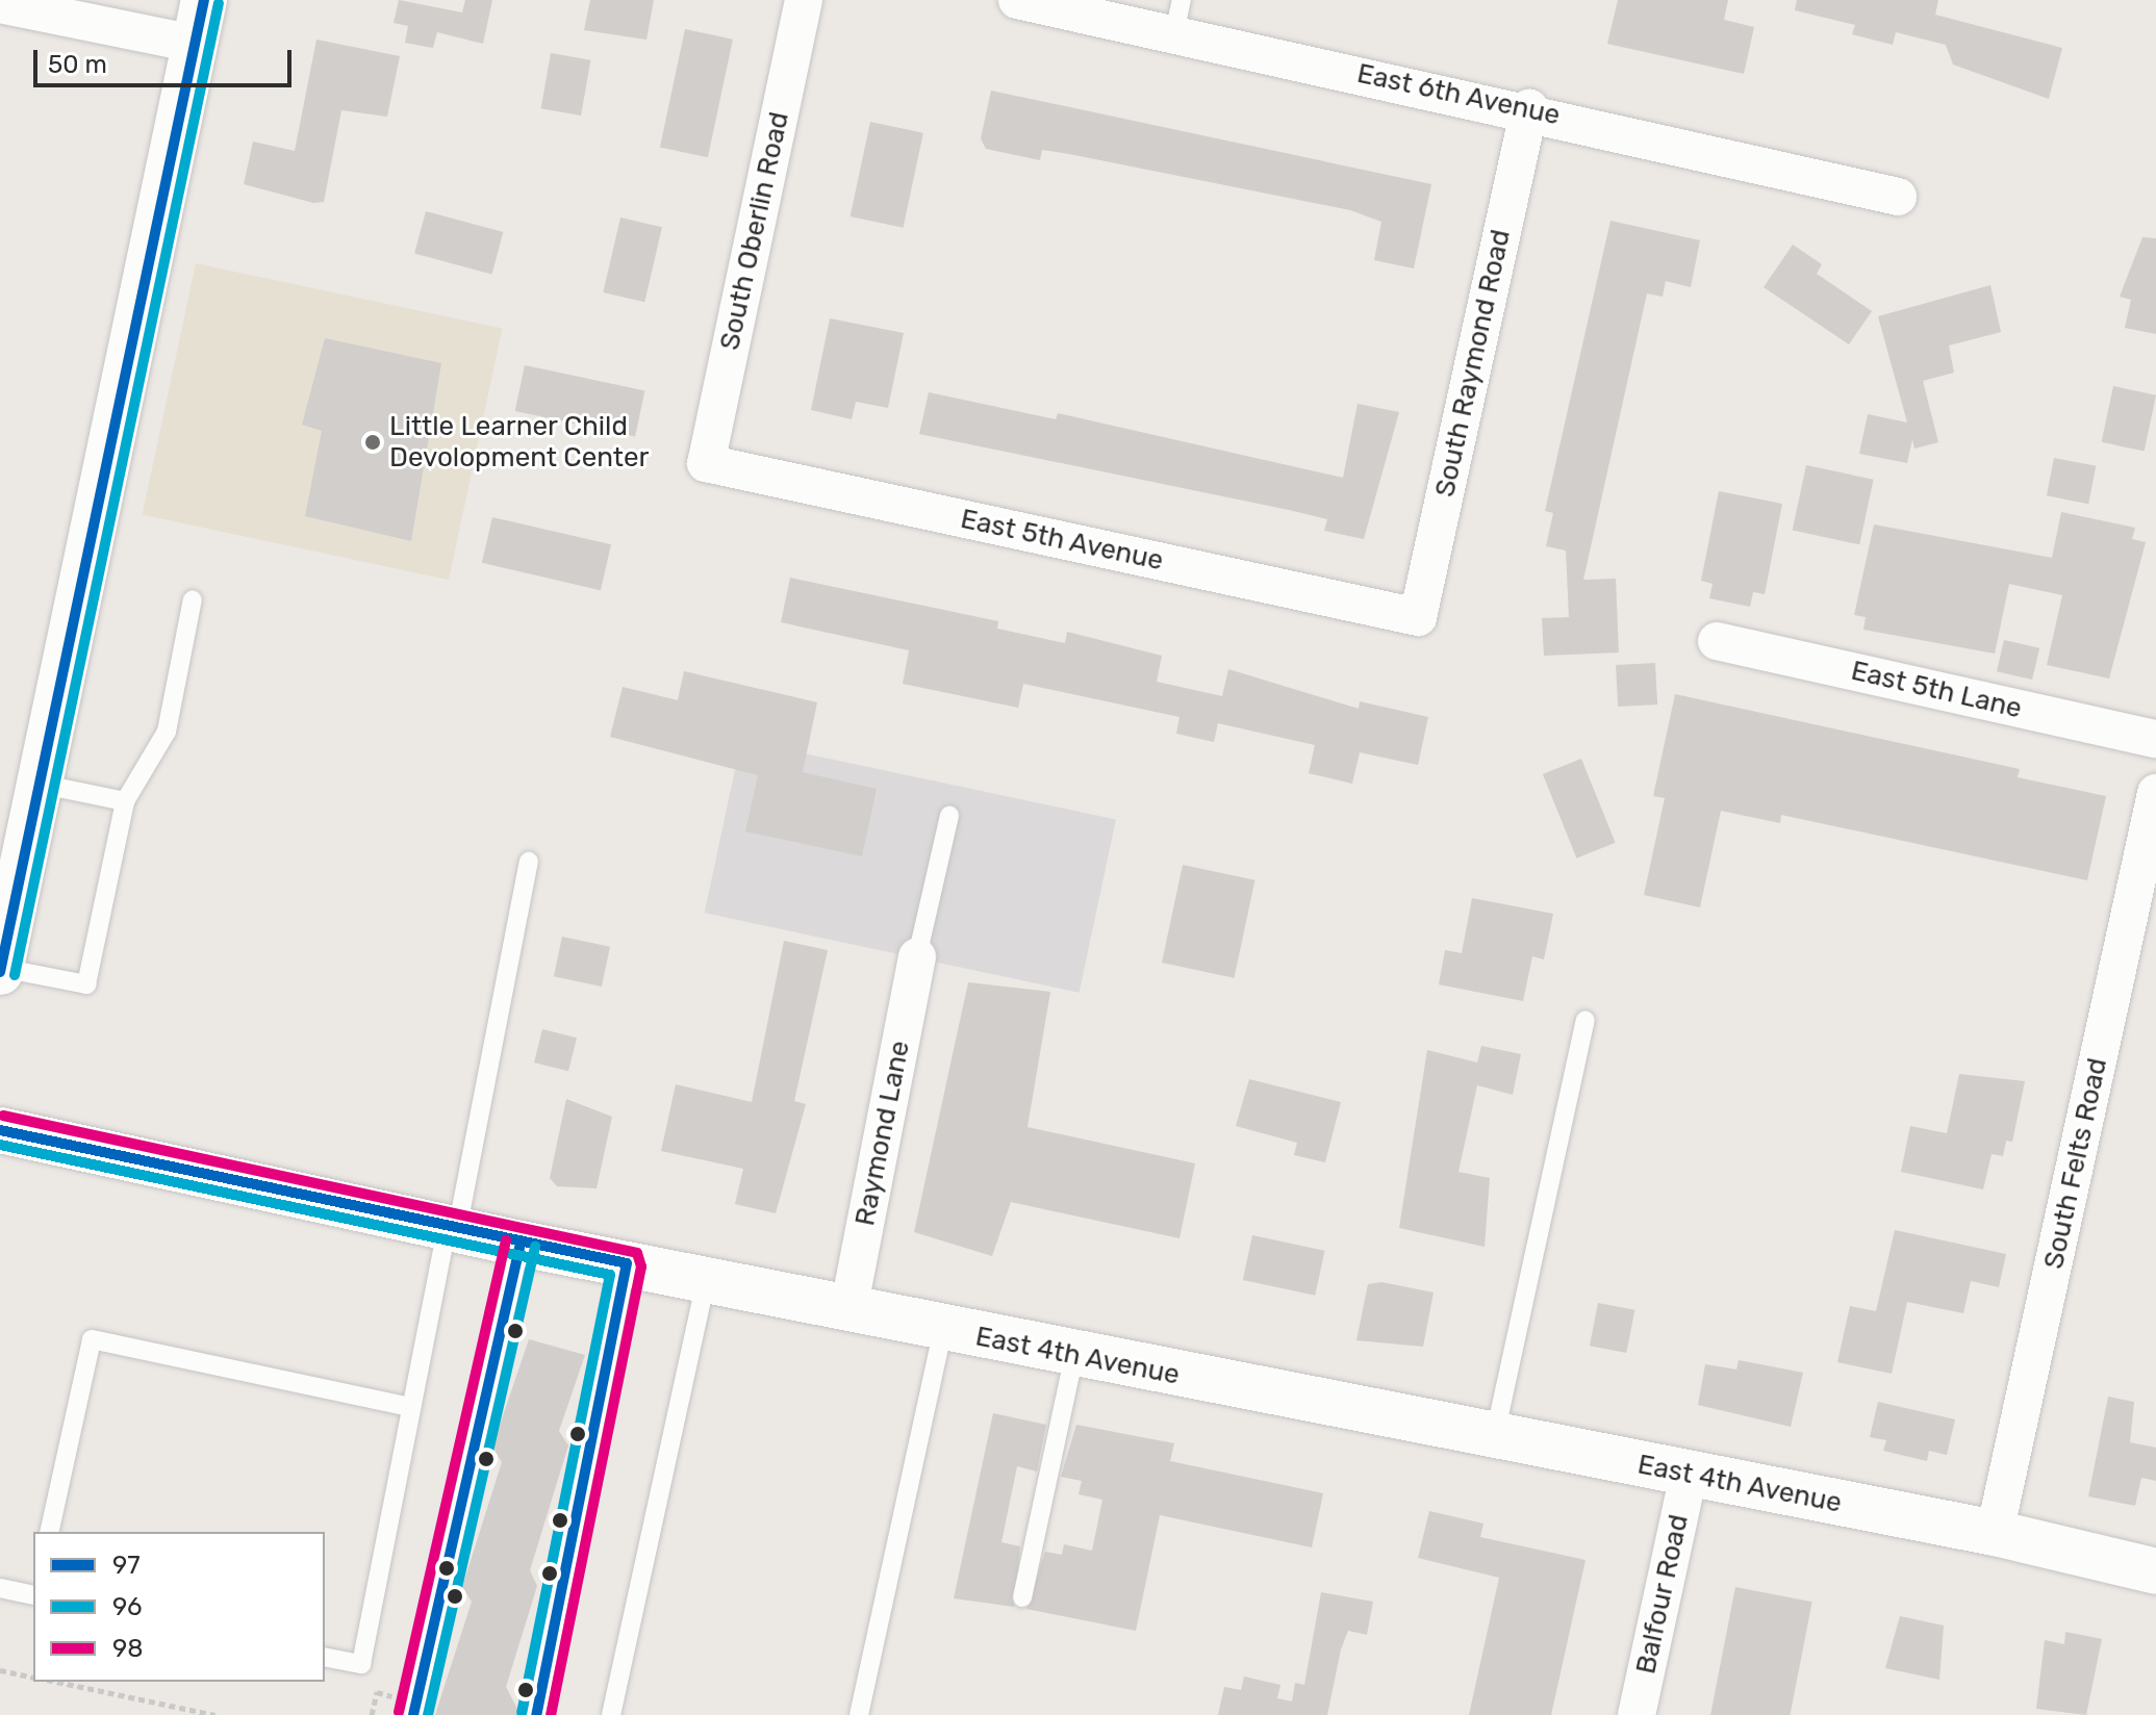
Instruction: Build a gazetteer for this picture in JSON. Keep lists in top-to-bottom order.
{
  "streets": {
    "street": [
      "East 6th Avenue",
      "South Oberlin Road",
      "South Raymond Road",
      "East 5th Avenue",
      "East 5th Lane",
      "Raymond Lane",
      "South Felts Road",
      "East 4th Avenue",
      "Balfour Road"
    ]
  },
  "crossings": [
    ["East 6th Avenue", "South Raymond Road"],
    ["South Oberlin Road", "East 5th Avenue"],
    ["South Raymond Road", "East 5th Avenue"],
    ["Raymond Lane", "East 4th Avenue"],
    ["South Felts Road", "East 4th Avenue"],
    ["East 4th Avenue", "Balfour Road"]
  ],
  "places": ["Little Learner Child Devolopment Center"],
  "lines": ["transit line 97", "transit line 96", "transit line 98"],
  "legend": ["97", "96", "98"],
  "scale_bar": "50 m"
}
